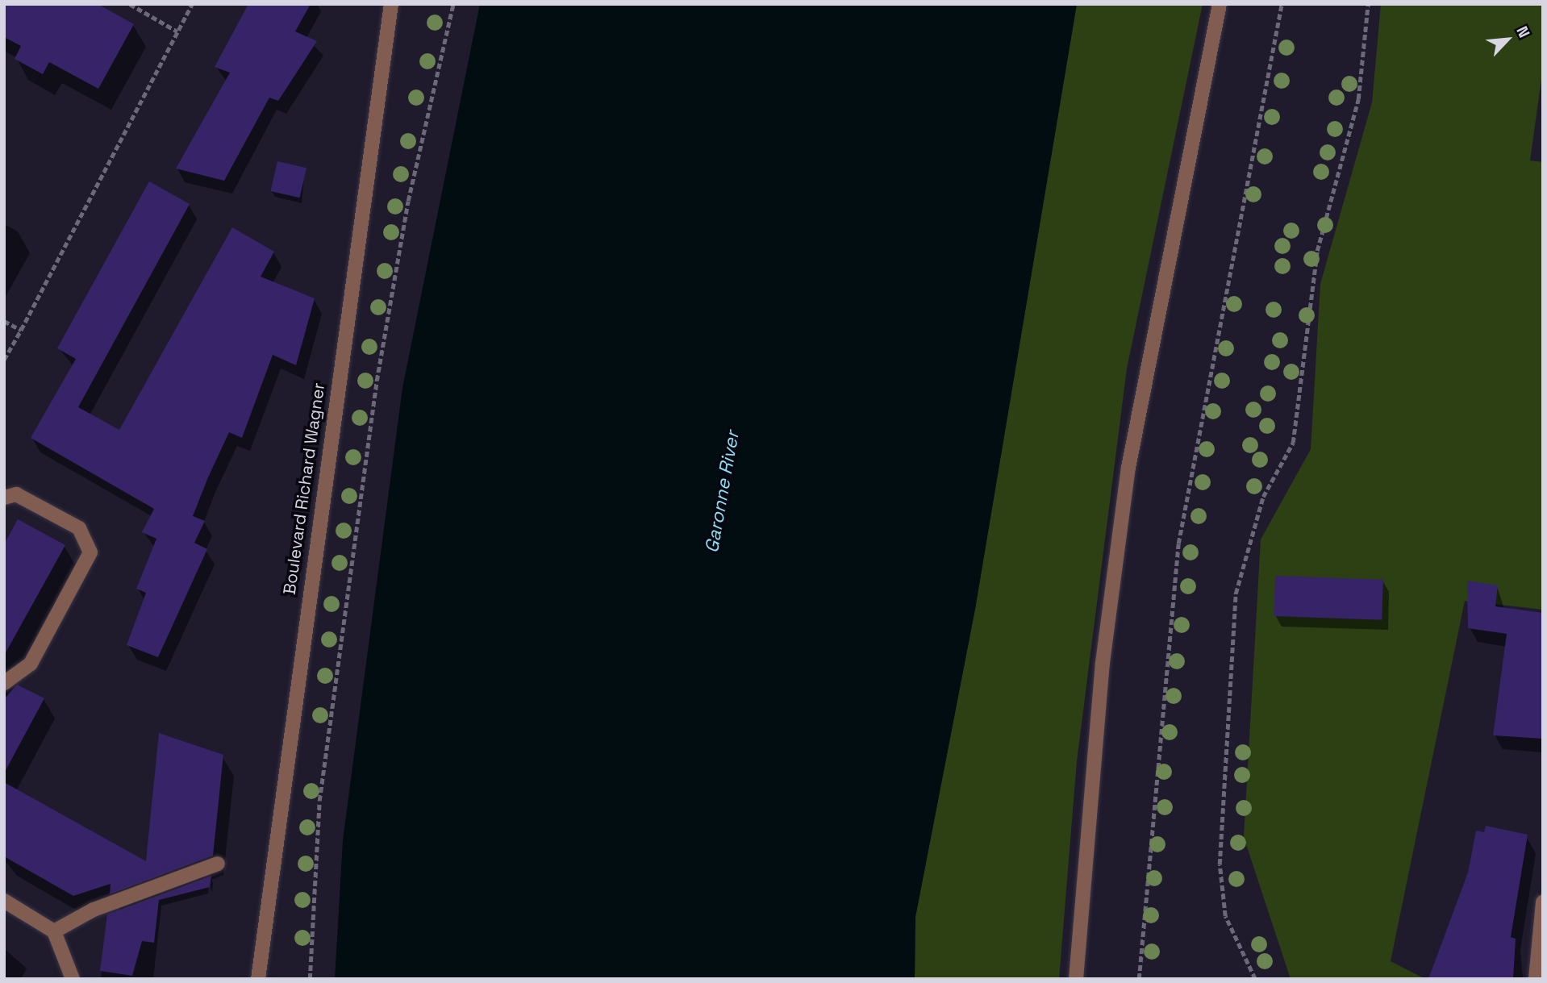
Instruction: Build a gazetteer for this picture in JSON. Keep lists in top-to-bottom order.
{
  "streets": {
    "street": ["Boulevard Richard Wagner"]
  },
  "water": ["Garonne River"],
  "north": "top right"
}
